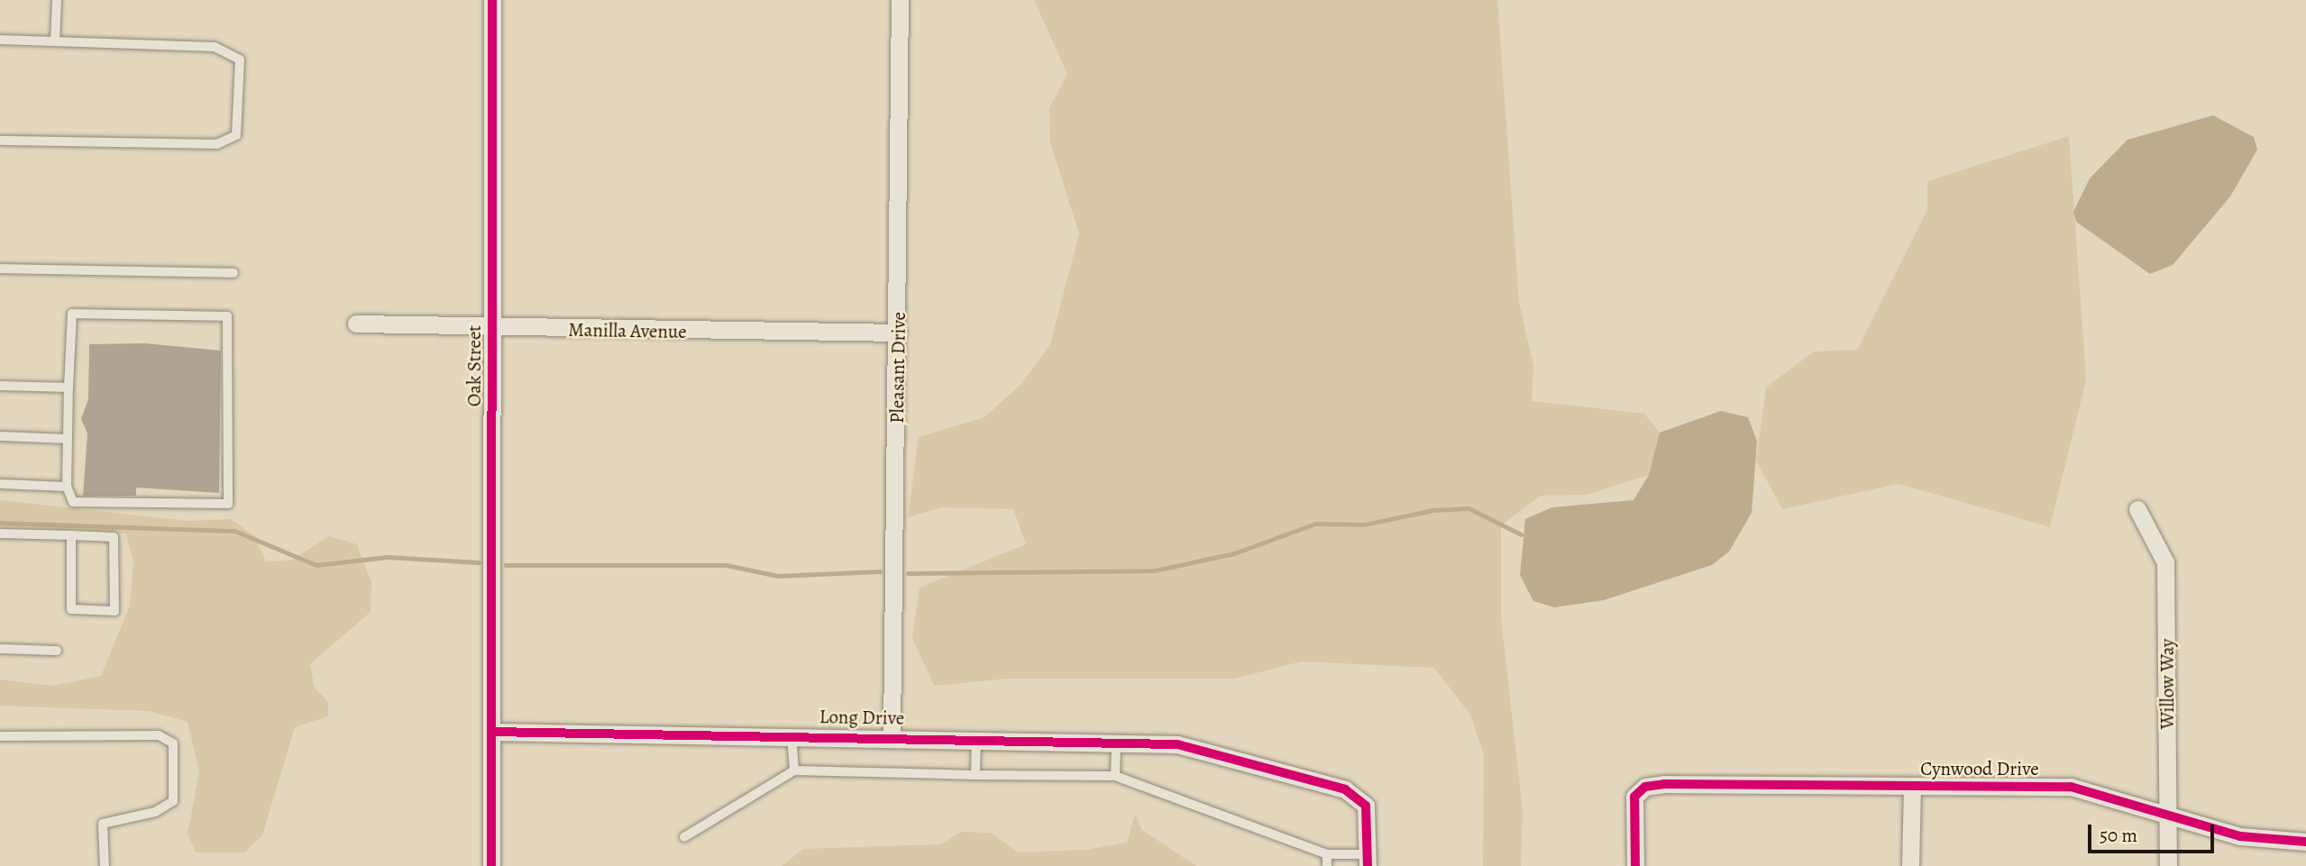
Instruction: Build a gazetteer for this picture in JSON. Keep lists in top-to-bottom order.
{
  "streets": {
    "street": [
      "Manilla Avenue",
      "Oak Street",
      "Pleasant Drive",
      "Willow Way",
      "Long Drive",
      "Cynwood Drive"
    ]
  },
  "crossings": [
    ["Manilla Avenue", "Oak Street"],
    ["Manilla Avenue", "Pleasant Drive"],
    ["Oak Street", "Long Drive"],
    ["Pleasant Drive", "Long Drive"],
    ["Willow Way", "Cynwood Drive"]
  ],
  "scale_bar": "50 m"
}
